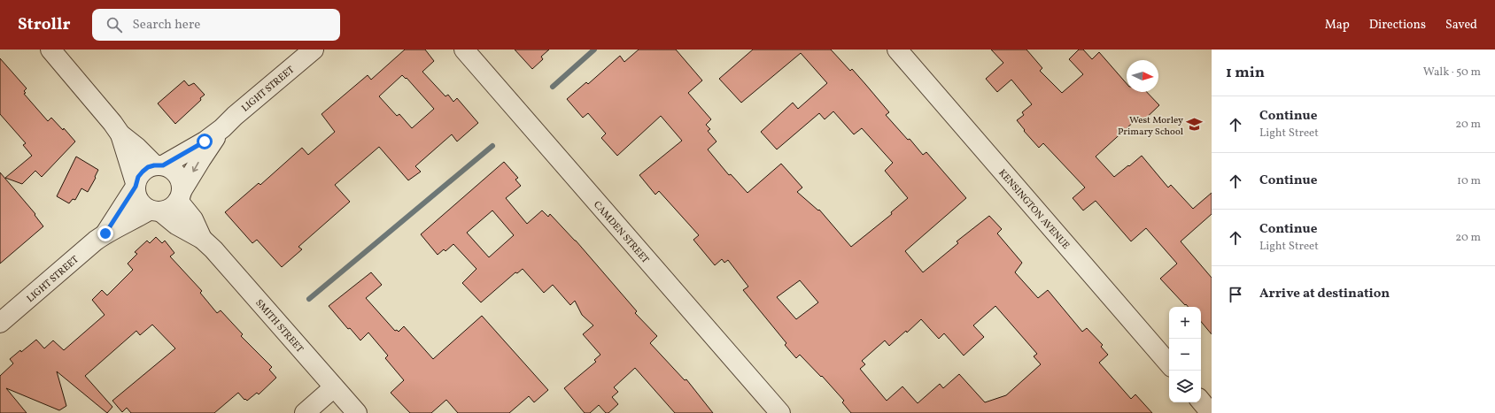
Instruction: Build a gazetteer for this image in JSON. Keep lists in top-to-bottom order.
{
  "streets": {
    "street": [
      "LIGHT STREET",
      "KENSINGTON AVENUE",
      "CAMDEN STREET",
      "SMITH STREET"
    ]
  },
  "crossings": [
    ["LIGHT STREET", "SMITH STREET"]
  ],
  "places": {
    "school or university": ["West Morley Primary School"]
  },
  "north": "right",
  "page": {
    "header": "Strollr",
    "search": "Search here",
    "nav": ["Map", "Directions", "Saved"],
    "heading": ["1 min", "Walk · 50 m"],
    "list": [
      ["Continue", "Light Street", "20 m"],
      ["Continue", "10 m"],
      ["Continue", "Light Street", "20 m"],
      "Arrive at destination"
    ],
    "map_buttons": ["+", "−"]
  }
}
